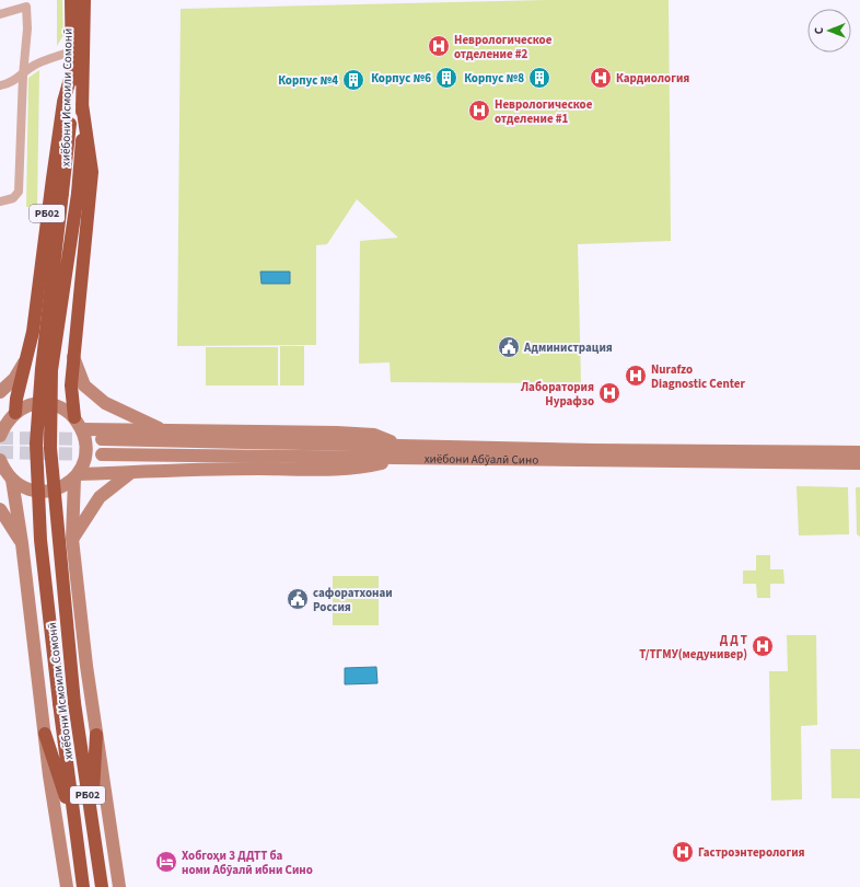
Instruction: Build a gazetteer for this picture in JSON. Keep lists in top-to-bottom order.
{
  "streets": {
    "highway": ["хиёбони Исмоили Сомонӣ", "РБ02"],
    "main road": ["хиёбони Абӯалӣ Сино"]
  },
  "crossings": [
    ["хиёбони Исмоили Сомонӣ", "РБ02"]
  ],
  "places": {
    "hospital": [
      "Неврологическое отделение #2",
      "Кардиология",
      "Неврологическое отделение #1",
      "Nurafzo Diagnostic Center",
      "Лаборатория Нурафзо",
      "Д Д Т Т/ТГМУ(медунивер)",
      "Гастроэнтерология"
    ],
    "building": ["Корпус №6", "Корпус №8", "Корпус №4"],
    "public building": ["Администрация", "сафоратхонаи Россия"],
    "hotel": ["Хобгоҳи 3 ДДТТ ба номи Абӯалӣ ибни Сино"]
  },
  "north": "left"
}
